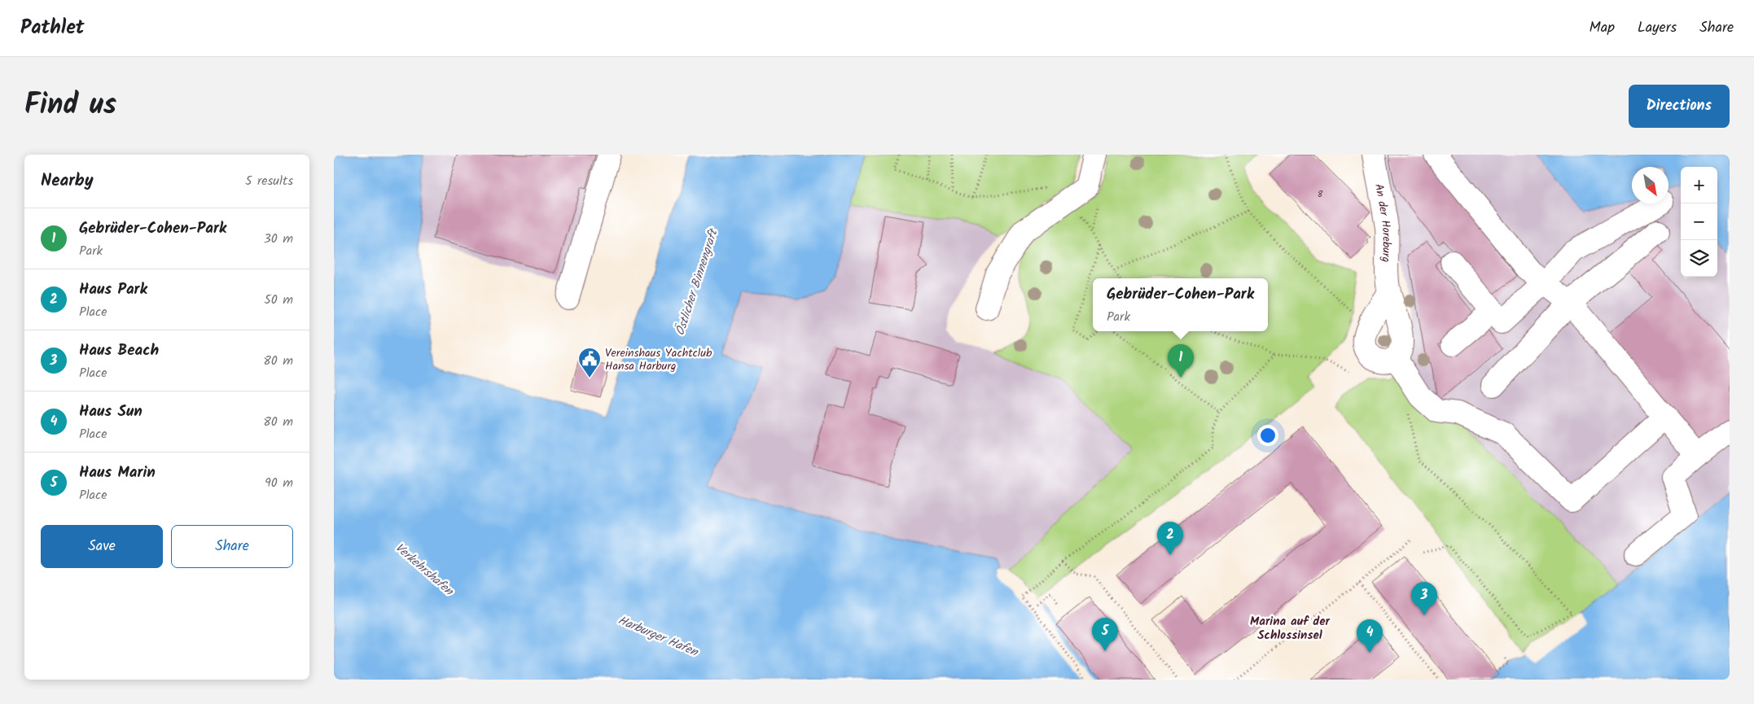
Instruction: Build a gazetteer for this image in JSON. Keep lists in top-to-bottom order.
{
  "streets": {
    "street": ["An der Horeburg"]
  },
  "districts": ["Marina auf der Schlossinsel"],
  "water": ["Östlicher Binnengraft", "Verkehrshafen", "Harburger Hafen"],
  "places": {
    "public building": ["Vereinshaus Yachtclub Hansa Harburg"]
  },
  "house_numbers": ["8"],
  "north": "bottom right",
  "page": {
    "header": "Pathlet",
    "nav": ["Map", "Layers", "Share"],
    "title": "Find us",
    "buttons": [
      "Directions",
      ["Save", "Share"]
    ],
    "heading": ["Nearby", "5 results"],
    "map_buttons": ["+", "−"],
    "list": [
      {
        "mark": "1",
        "name": "Gebrüder-Cohen-Park",
        "note": "Park",
        "value": "30 m"
      },
      {
        "mark": "2",
        "name": "Haus Park",
        "note": "Place",
        "value": "50 m"
      },
      {
        "mark": "3",
        "name": "Haus Beach",
        "note": "Place",
        "value": "80 m"
      },
      {
        "mark": "4",
        "name": "Haus Sun",
        "note": "Place",
        "value": "80 m"
      },
      {
        "mark": "5",
        "name": "Haus Marin",
        "note": "Place",
        "value": "90 m"
      }
    ],
    "popup": ["Gebrüder-Cohen-Park", "Park"],
    "pins": [
      "1",
      "2",
      "3",
      "5",
      "4"
    ]
  }
}
